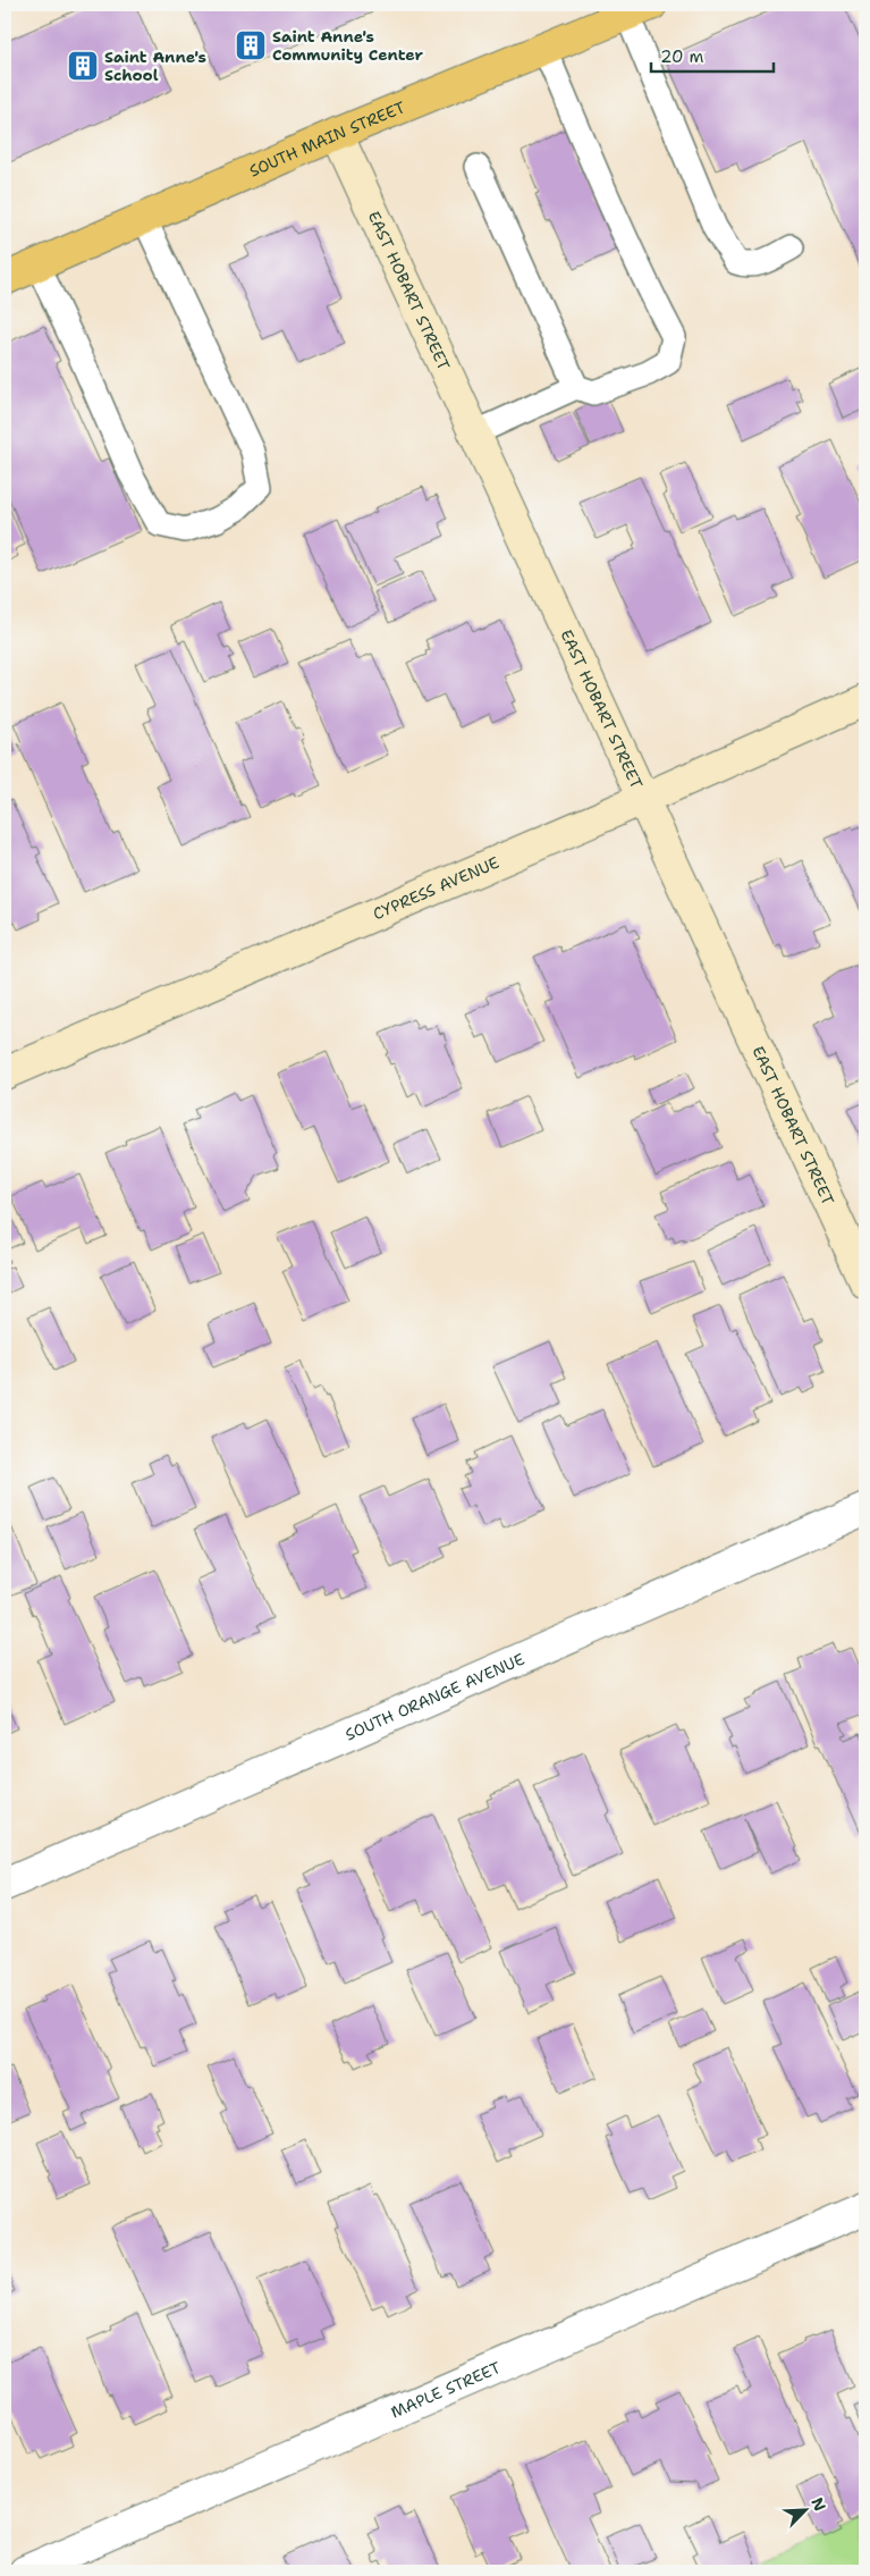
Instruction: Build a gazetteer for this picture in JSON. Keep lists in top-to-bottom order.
{
  "streets": {
    "main road": ["SOUTH MAIN STREET"],
    "street": [
      "EAST HOBART STREET",
      "CYPRESS AVENUE",
      "SOUTH ORANGE AVENUE",
      "MAPLE STREET"
    ]
  },
  "crossings": [
    ["SOUTH MAIN STREET", "EAST HOBART STREET"],
    ["EAST HOBART STREET", "CYPRESS AVENUE"]
  ],
  "places": {
    "building": ["Saint Anne's Community Center", "Saint Anne's School"]
  },
  "scale_bar": "20 m",
  "north": "top right"
}
